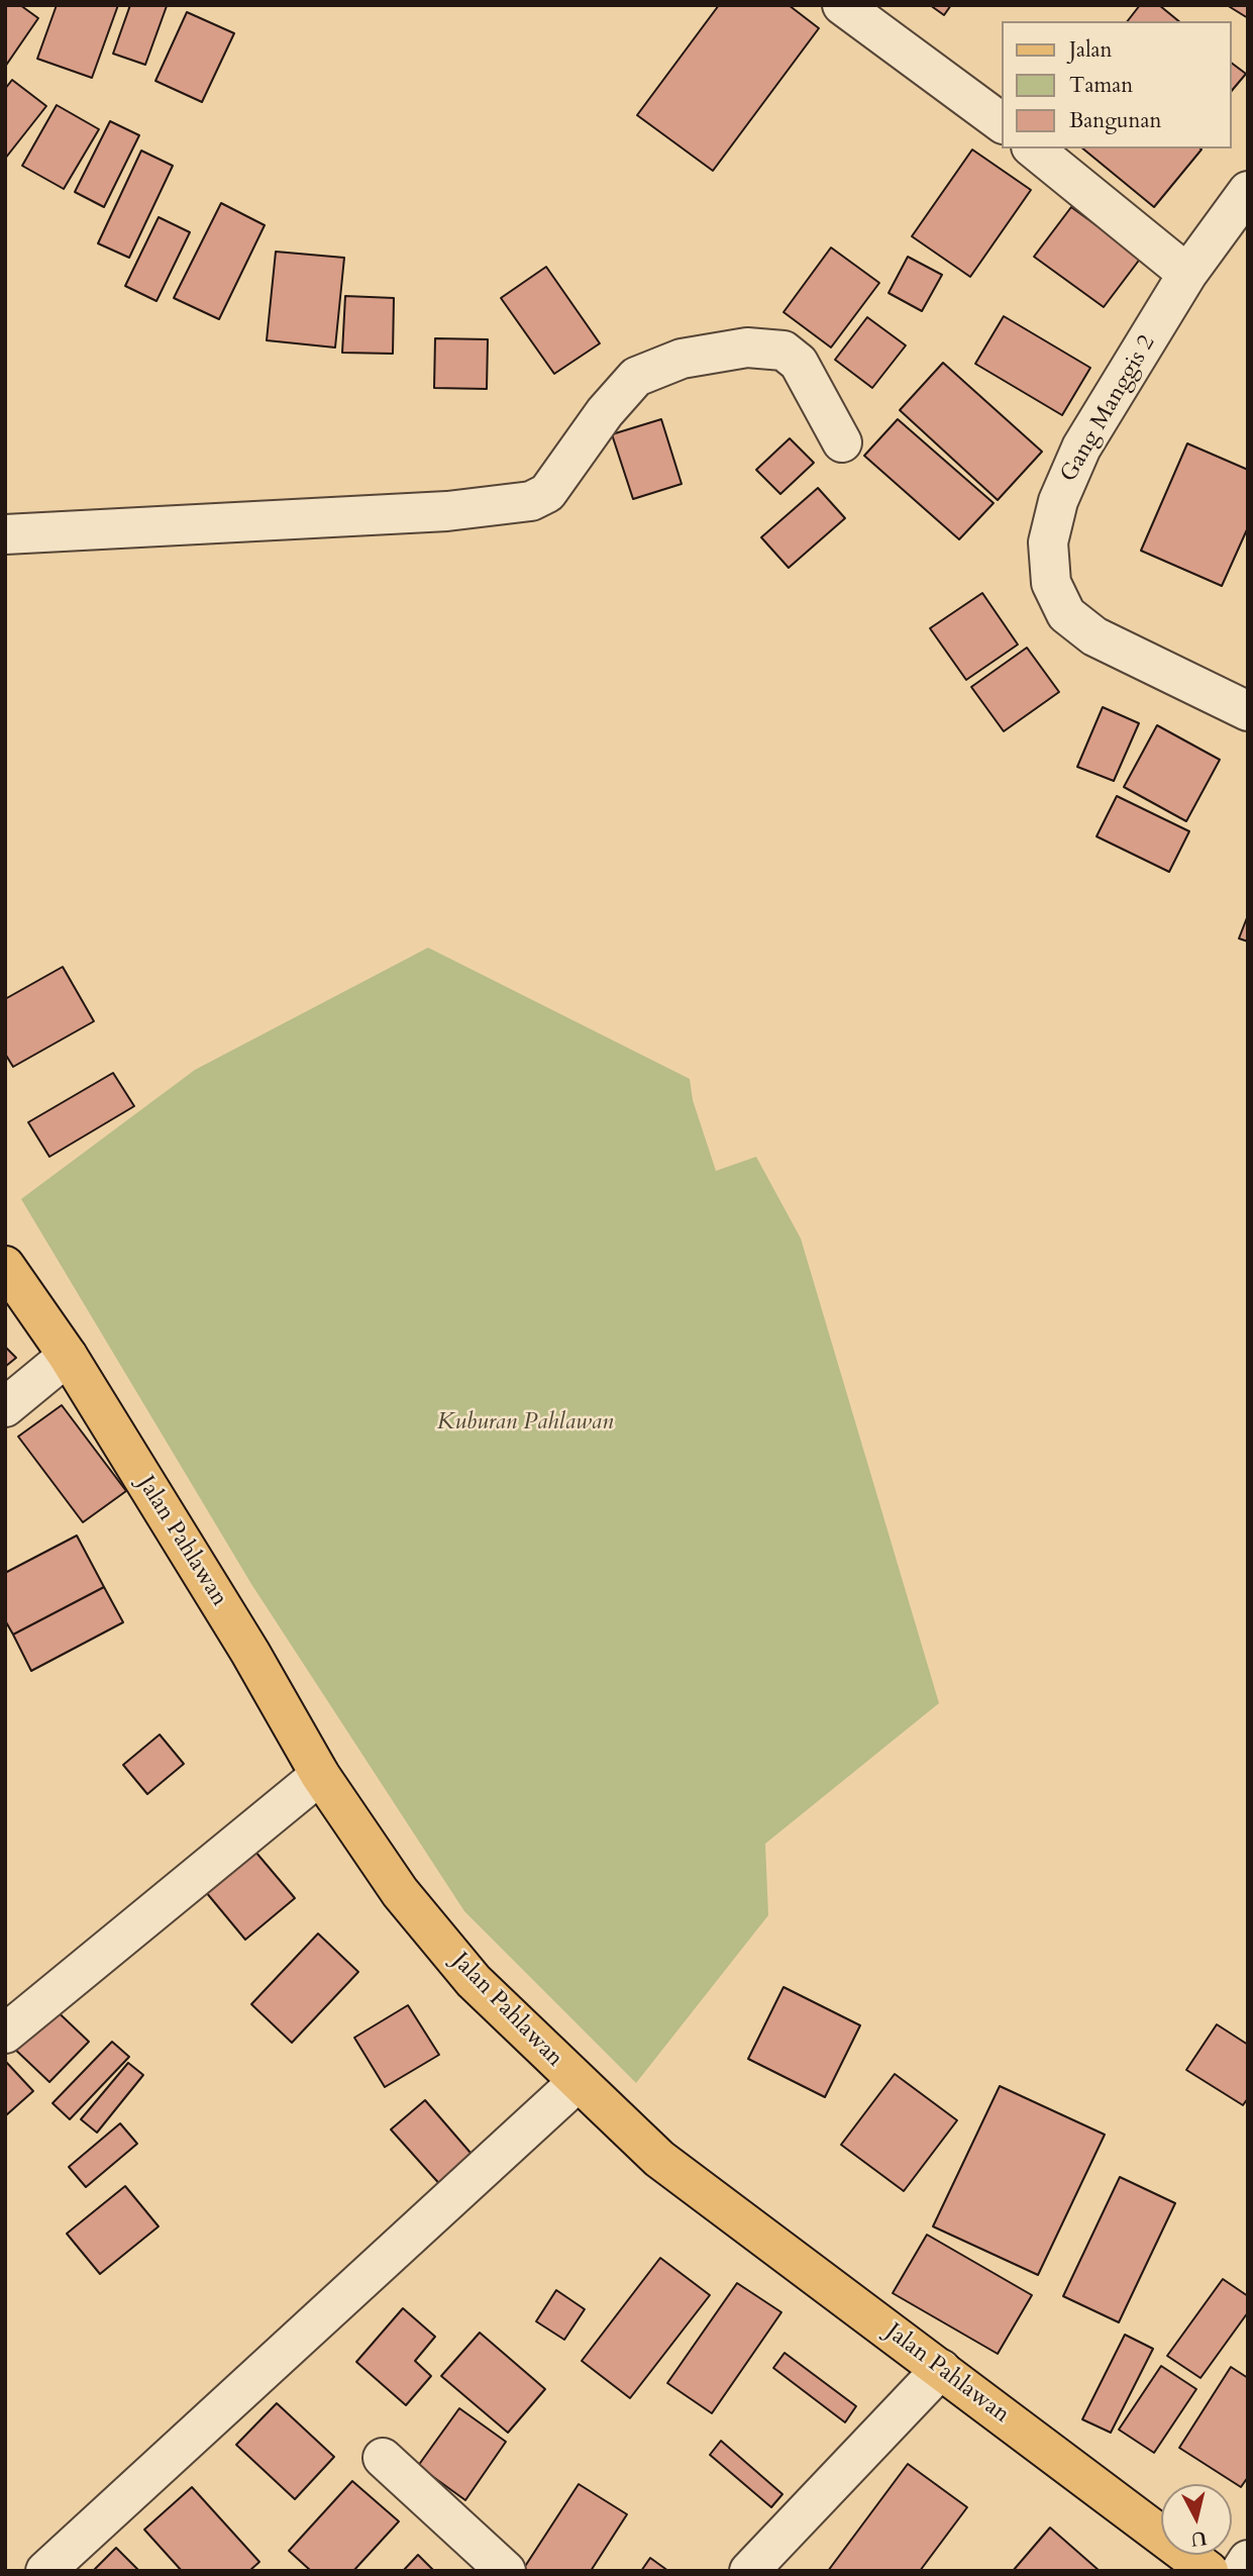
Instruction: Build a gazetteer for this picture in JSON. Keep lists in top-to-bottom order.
{
  "streets": {
    "main road": ["Jalan Pahlawan"],
    "street": ["Gang Manggis 2"]
  },
  "parks": ["Kuburan Pahlawan"],
  "legend": ["Jalan", "Taman", "Bangunan"],
  "north": "bottom"
}
